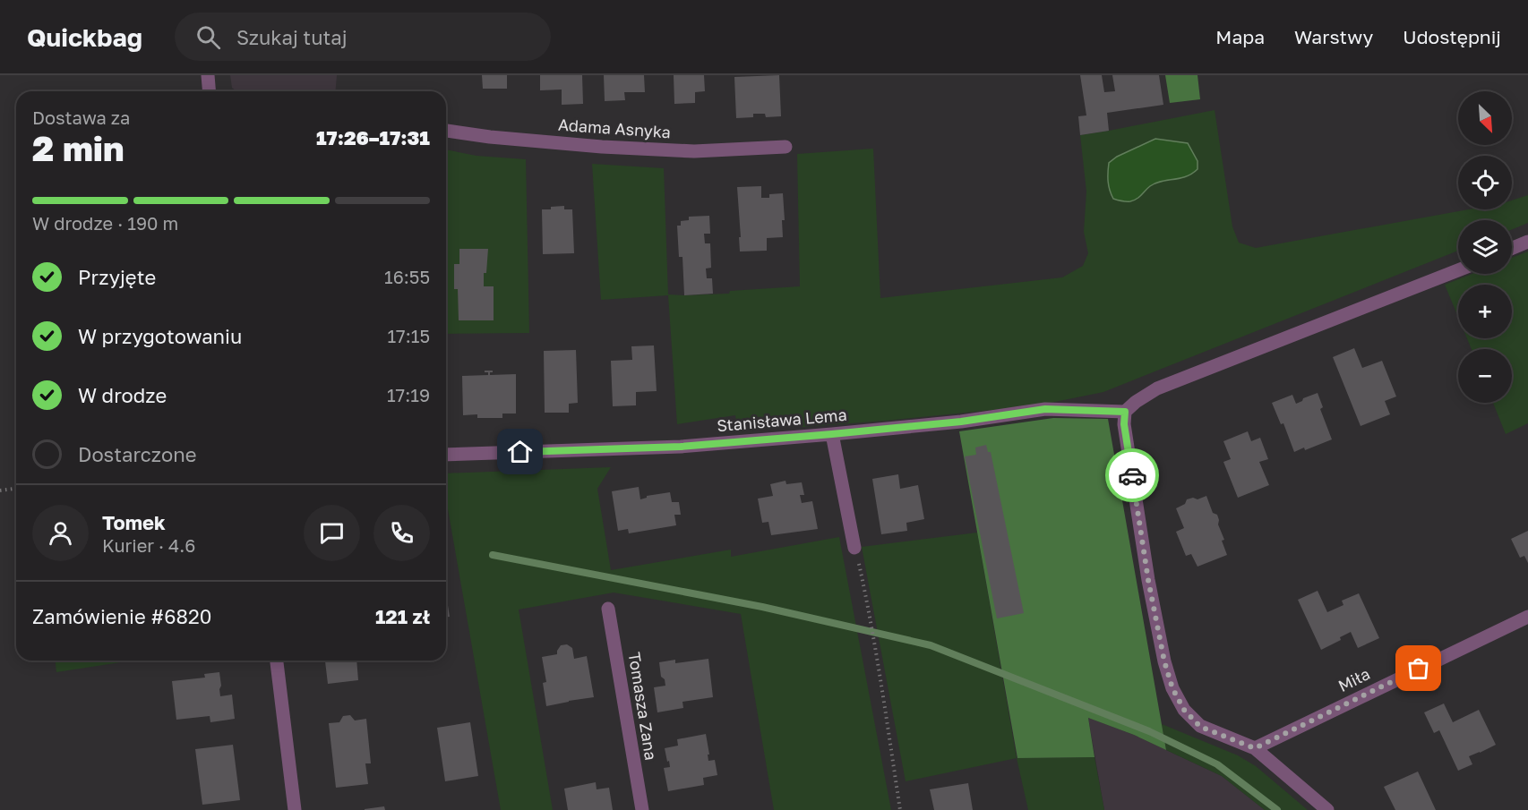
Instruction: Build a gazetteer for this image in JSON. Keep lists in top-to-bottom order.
{
  "streets": {
    "street": [
      "Adama Asnyka",
      "Stanisława Lema",
      "Miła",
      "Tomasza Zana"
    ]
  },
  "north": "bottom right",
  "page": {
    "header": "Quickbag",
    "search": "Szukaj tutaj",
    "nav": ["Mapa", "Warstwy", "Udostępnij"],
    "map_buttons": ["+", "−"],
    "heading": ["2 min", "Dostawa za", "17:26–17:31"],
    "panel": [
      "Tomek",
      "Kurier · 4.6",
      "Zamówienie #6820",
      "121 zł"
    ],
    "bar": "W drodze · 190 m",
    "list": [
      ["Przyjęte", "16:55"],
      ["W przygotowaniu", "17:15"],
      ["W drodze", "17:19"],
      "Dostarczone"
    ]
  }
}
